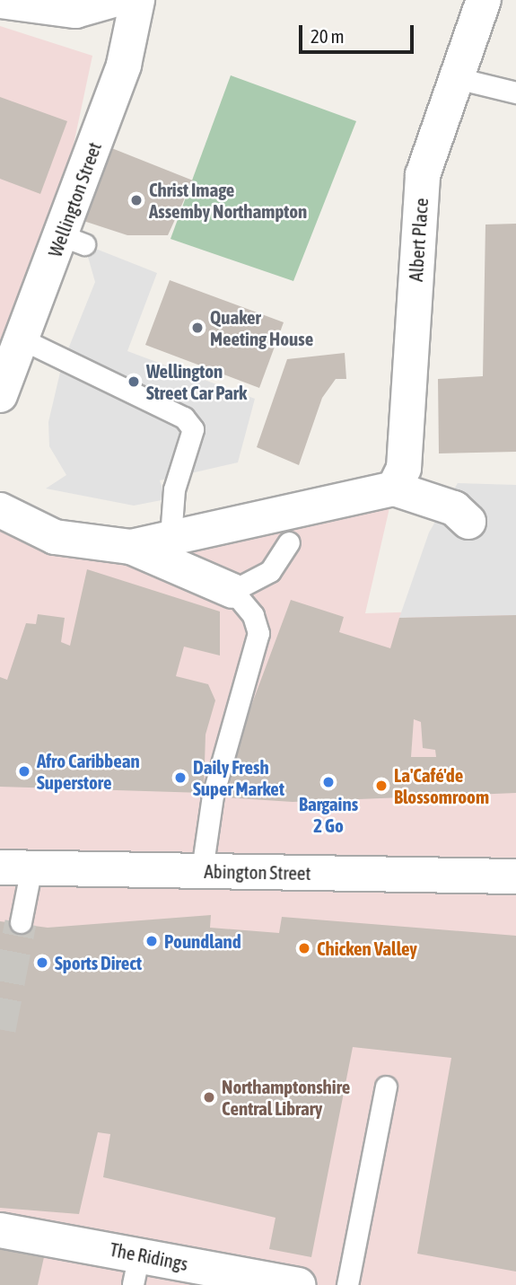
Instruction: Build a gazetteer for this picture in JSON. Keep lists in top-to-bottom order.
{
  "streets": {
    "street": [
      "Wellington Street",
      "Albert Place",
      "Abington Street",
      "The Ridings"
    ]
  },
  "places": [
    "Christ Image Assemby Northampton",
    "Quaker Meeting House",
    "Wellington Street Car Park",
    "Afro Caribbean Superstore",
    "Daily Fresh Super Market",
    "Bargains 2 Go",
    "La'Café'de Blossomroom",
    "Poundland",
    "Chicken Valley",
    "Sports Direct",
    "Northamptonshire Central Library"
  ],
  "scale_bar": "20 m"
}
